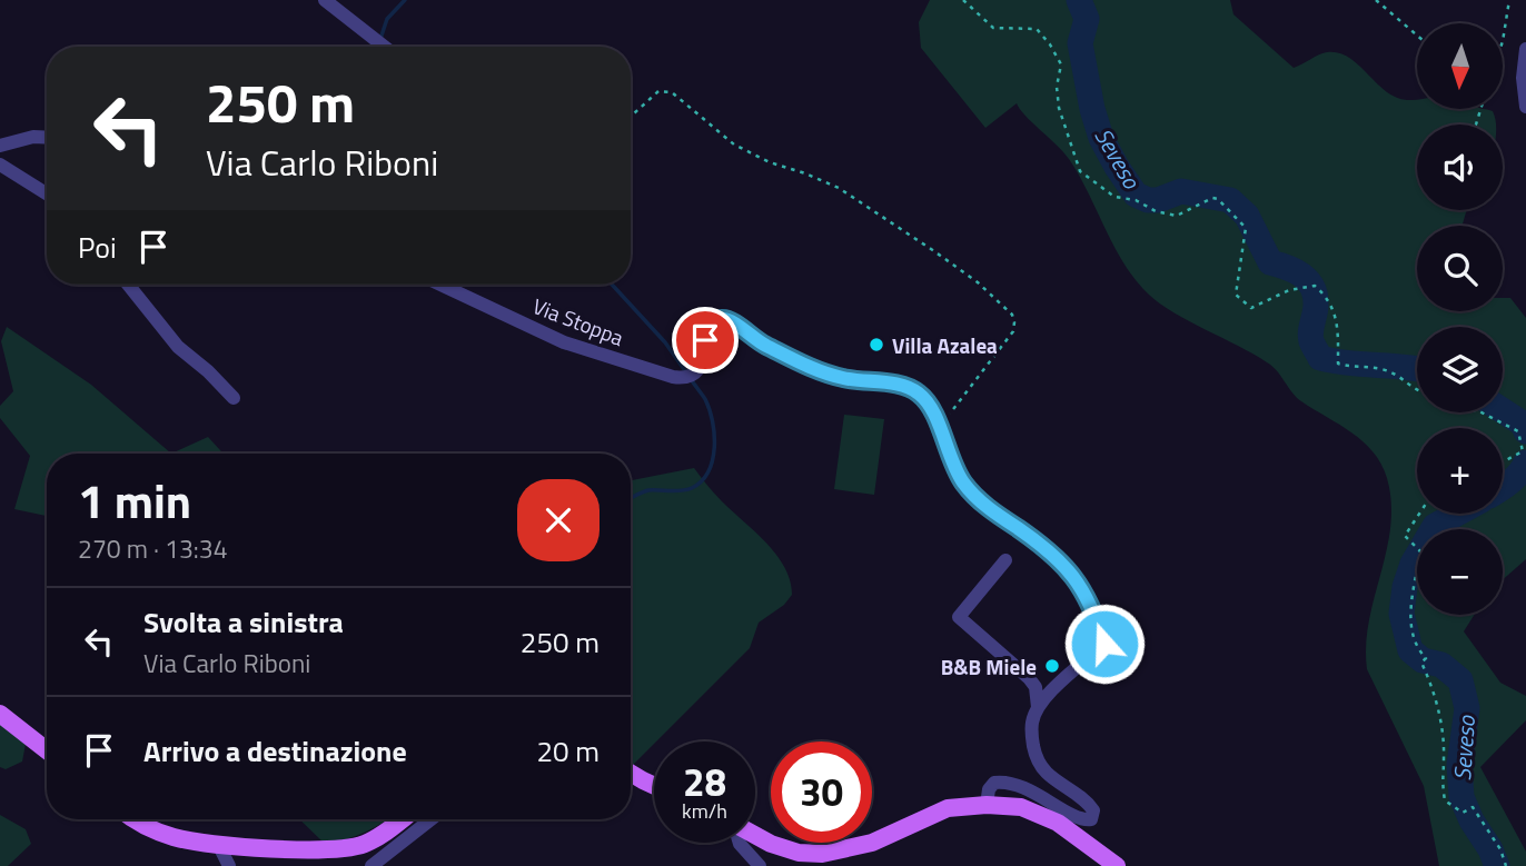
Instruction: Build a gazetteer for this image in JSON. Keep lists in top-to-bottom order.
{
  "streets": {
    "street": ["Via Stoppa"]
  },
  "water": ["Seveso"],
  "places": ["Villa Azalea", "B&B Miele"],
  "north": "bottom",
  "page": {
    "map_buttons": ["+", "−"],
    "turn": ["250 m", "Via Carlo Riboni"],
    "then": "Poi",
    "heading": ["1 min", "270 m · 13:34"],
    "list": [
      {
        "name": "Svolta a sinistra",
        "note": "Via Carlo Riboni",
        "value": "250 m"
      },
      {
        "name": "Arrivo a destinazione",
        "value": "20 m"
      }
    ],
    "speed": "28 km/h",
    "limit": "30"
  }
}
